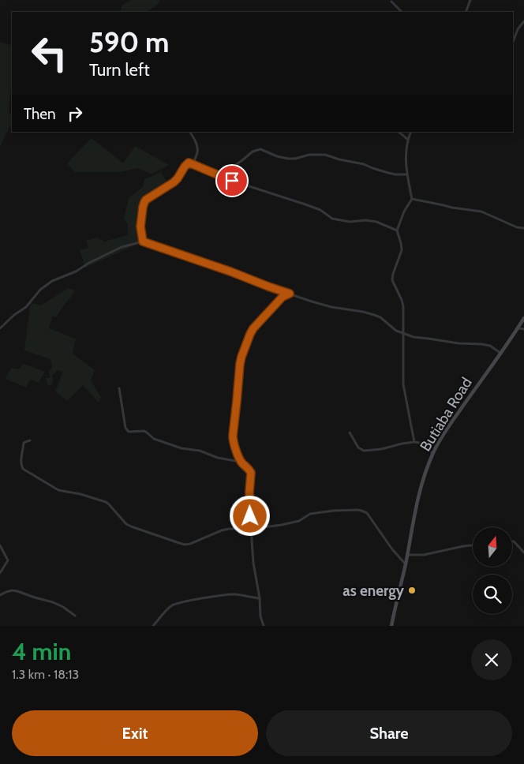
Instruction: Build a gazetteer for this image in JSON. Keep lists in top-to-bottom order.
{
  "streets": {
    "main road": ["Butiaba Road"]
  },
  "places": ["as energy"],
  "north": "top",
  "page": {
    "turn": ["590 m", "Turn left"],
    "then": "Then",
    "heading": ["4 min", "1.3 km · 18:13"],
    "buttons": ["Exit", "Share"]
  }
}
